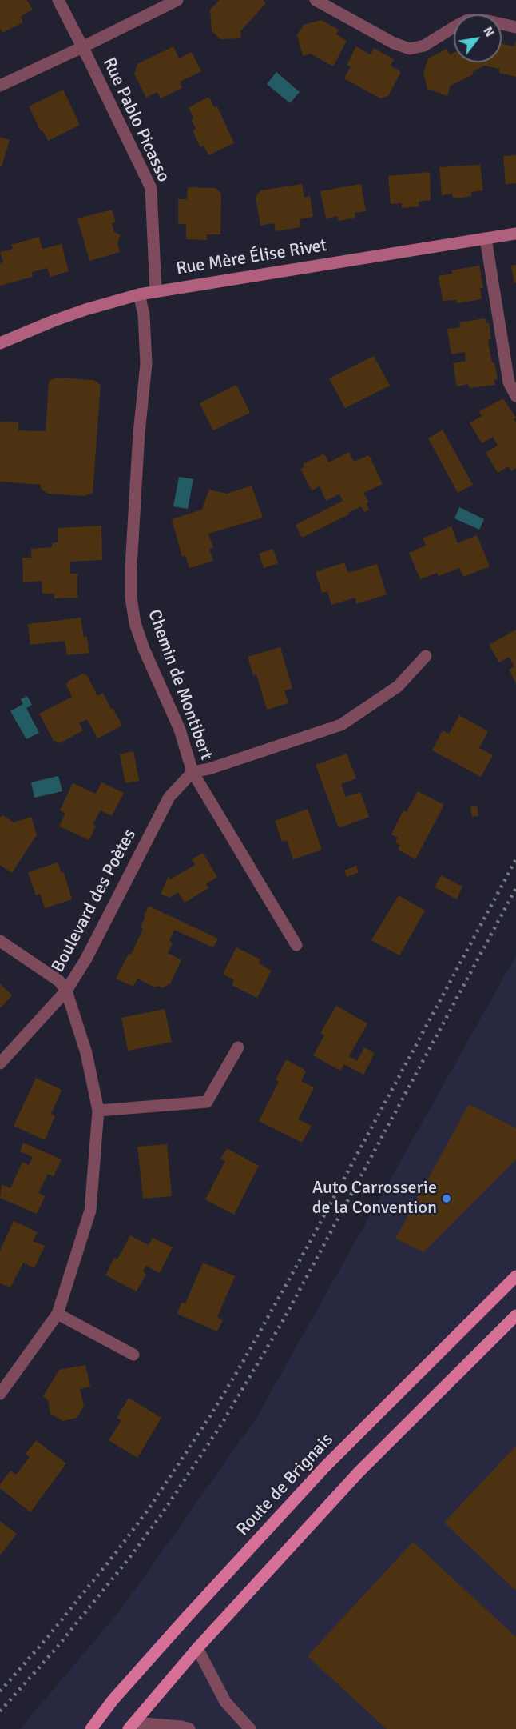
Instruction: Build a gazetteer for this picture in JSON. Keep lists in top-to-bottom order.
{
  "streets": {
    "main road": ["Route de Brignais"],
    "street": [
      "Rue Pablo Picasso",
      "Rue Mère Élise Rivet",
      "Chemin de Montibert",
      "Boulevard des Poètes"
    ]
  },
  "crossings": [
    ["Rue Pablo Picasso", "Rue Mère Élise Rivet"],
    ["Rue Mère Élise Rivet", "Chemin de Montibert"],
    ["Chemin de Montibert", "Boulevard des Poètes"]
  ],
  "places": ["Auto Carrosserie de la Convention"],
  "north": "top right"
}
